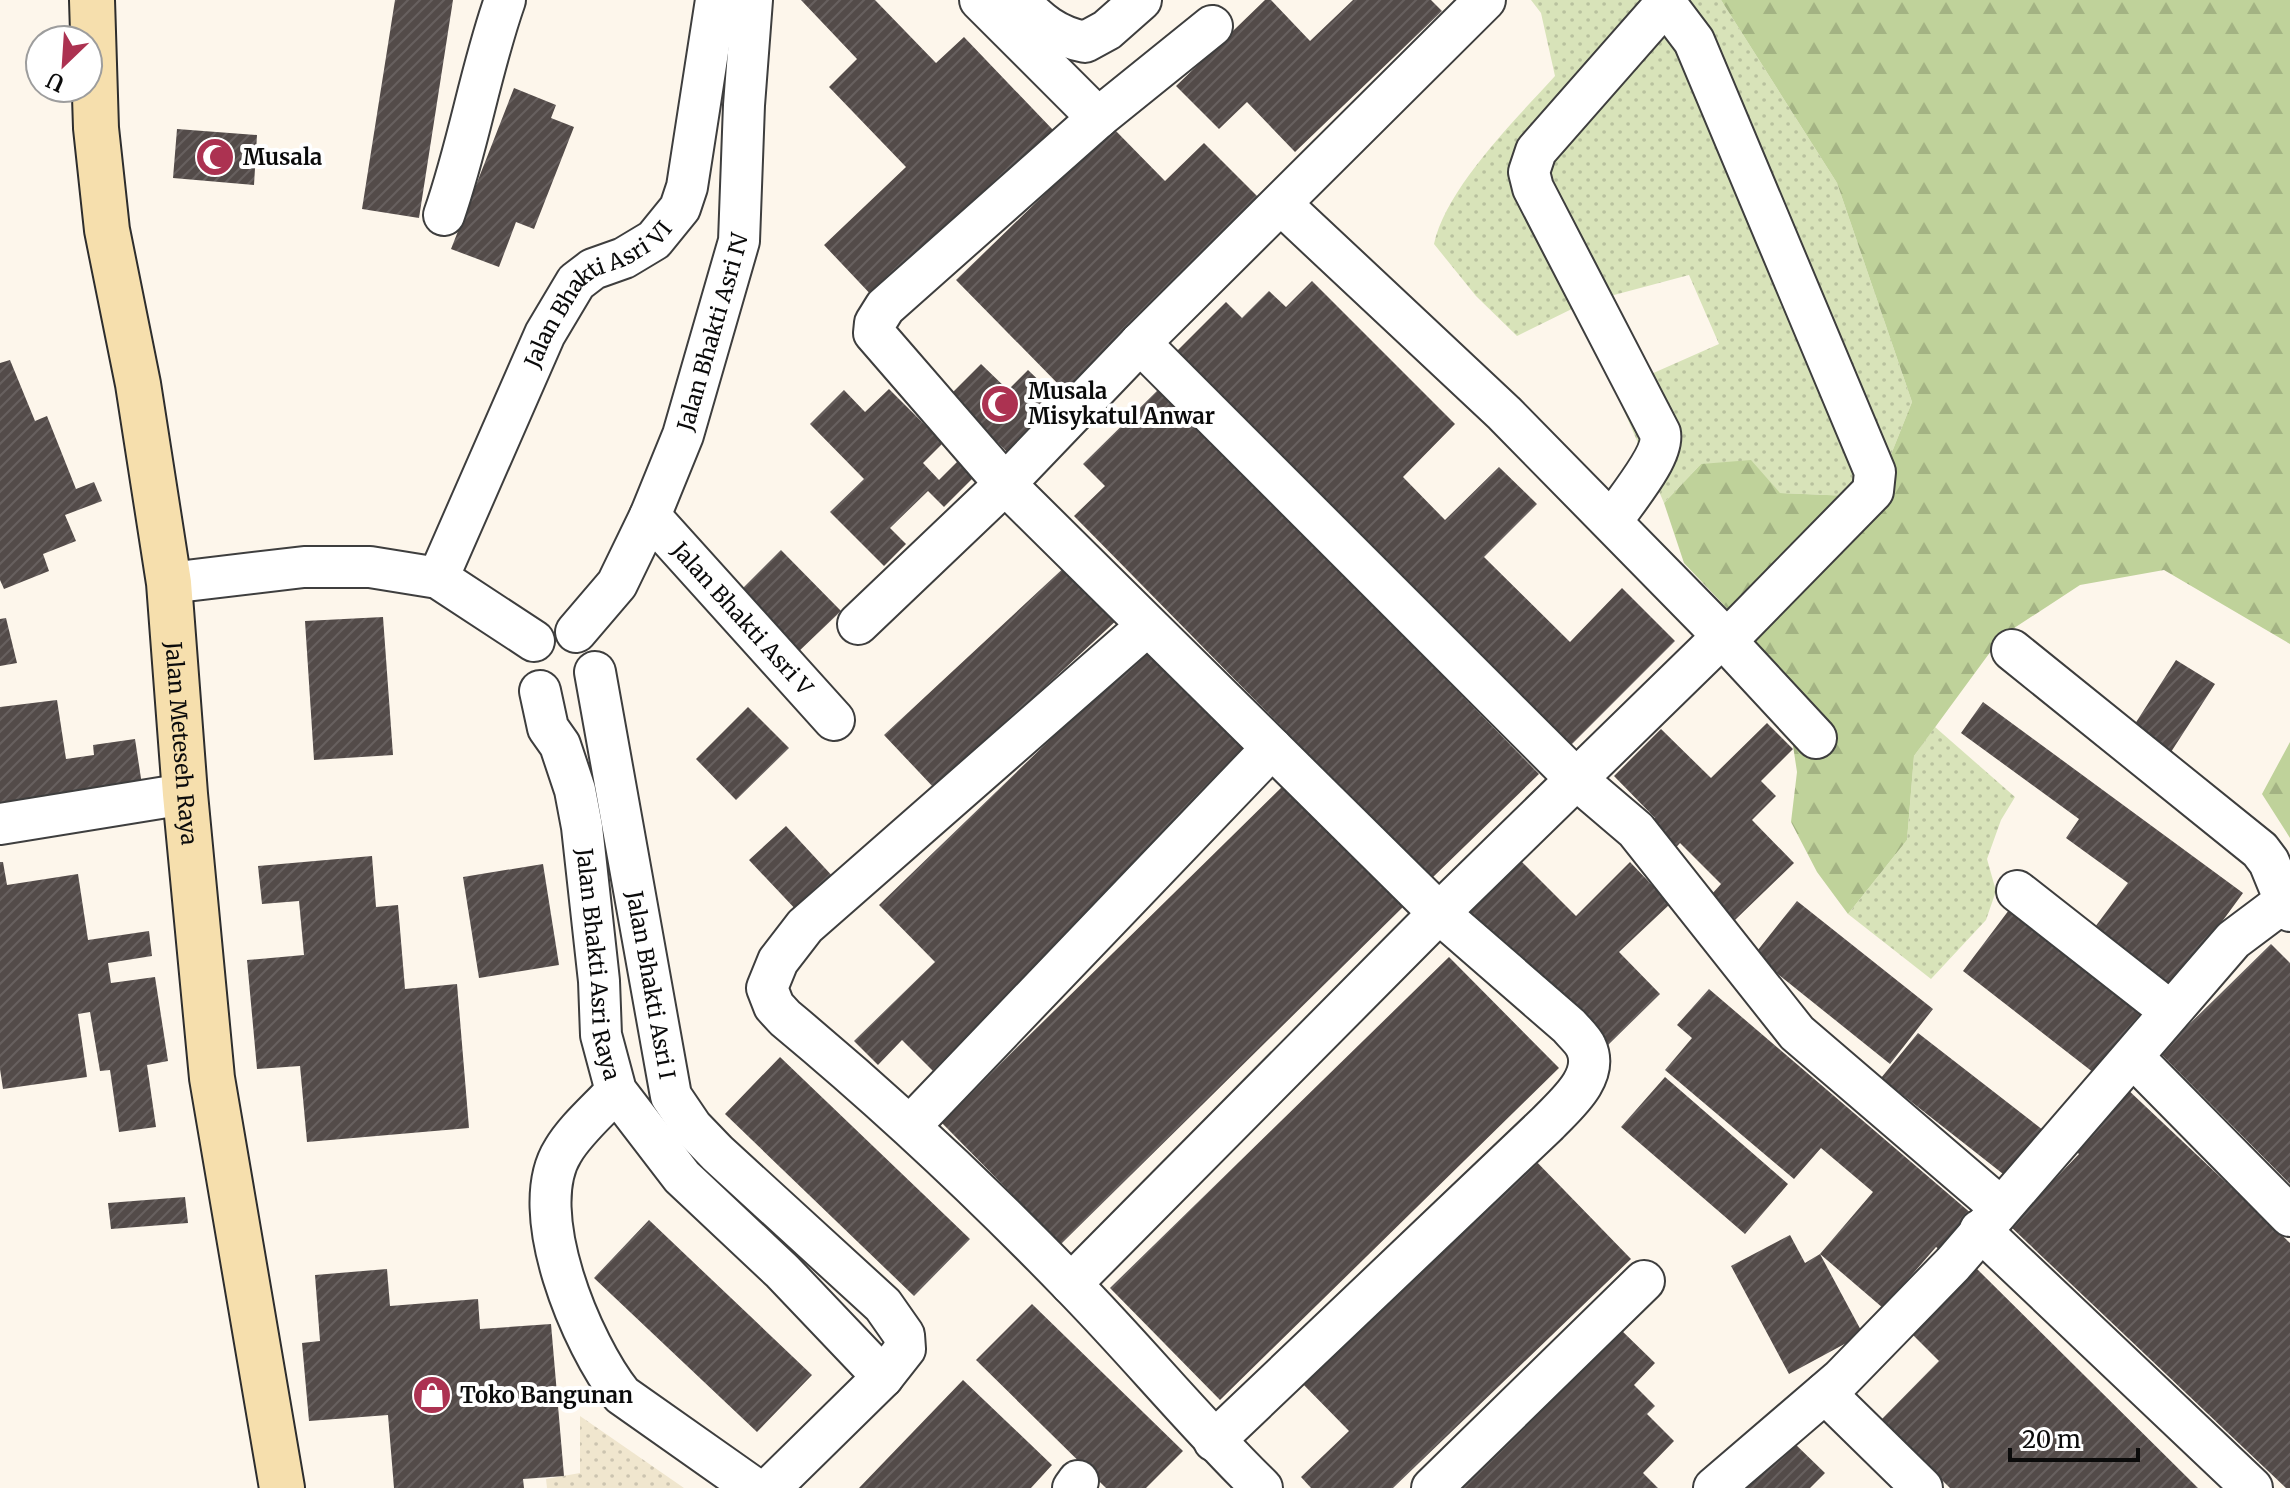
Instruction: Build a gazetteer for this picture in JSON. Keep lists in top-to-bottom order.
{
  "streets": {
    "main road": ["Jalan Meteseh Raya"],
    "street": [
      "Jalan Bhakti Asri VI",
      "Jalan Bhakti Asri IV",
      "Jalan Bhakti Asri V",
      "Jalan Bhakti Asri Raya",
      "Jalan Bhakti Asri I"
    ]
  },
  "crossings": [
    ["Jalan Bhakti Asri IV", "Jalan Bhakti Asri V"],
    ["Jalan Bhakti Asri IV", "Jalan Bhakti Asri Raya"],
    ["Jalan Bhakti Asri IV", "Jalan Bhakti Asri I"],
    ["Jalan Bhakti Asri Raya", "Jalan Bhakti Asri I"]
  ],
  "places": {
    "mosque": ["Musala", "Musala Misykatul Anwar"],
    "shop": ["Toko Bangunan"]
  },
  "scale_bar": "20 m",
  "north": "bottom left"
}
